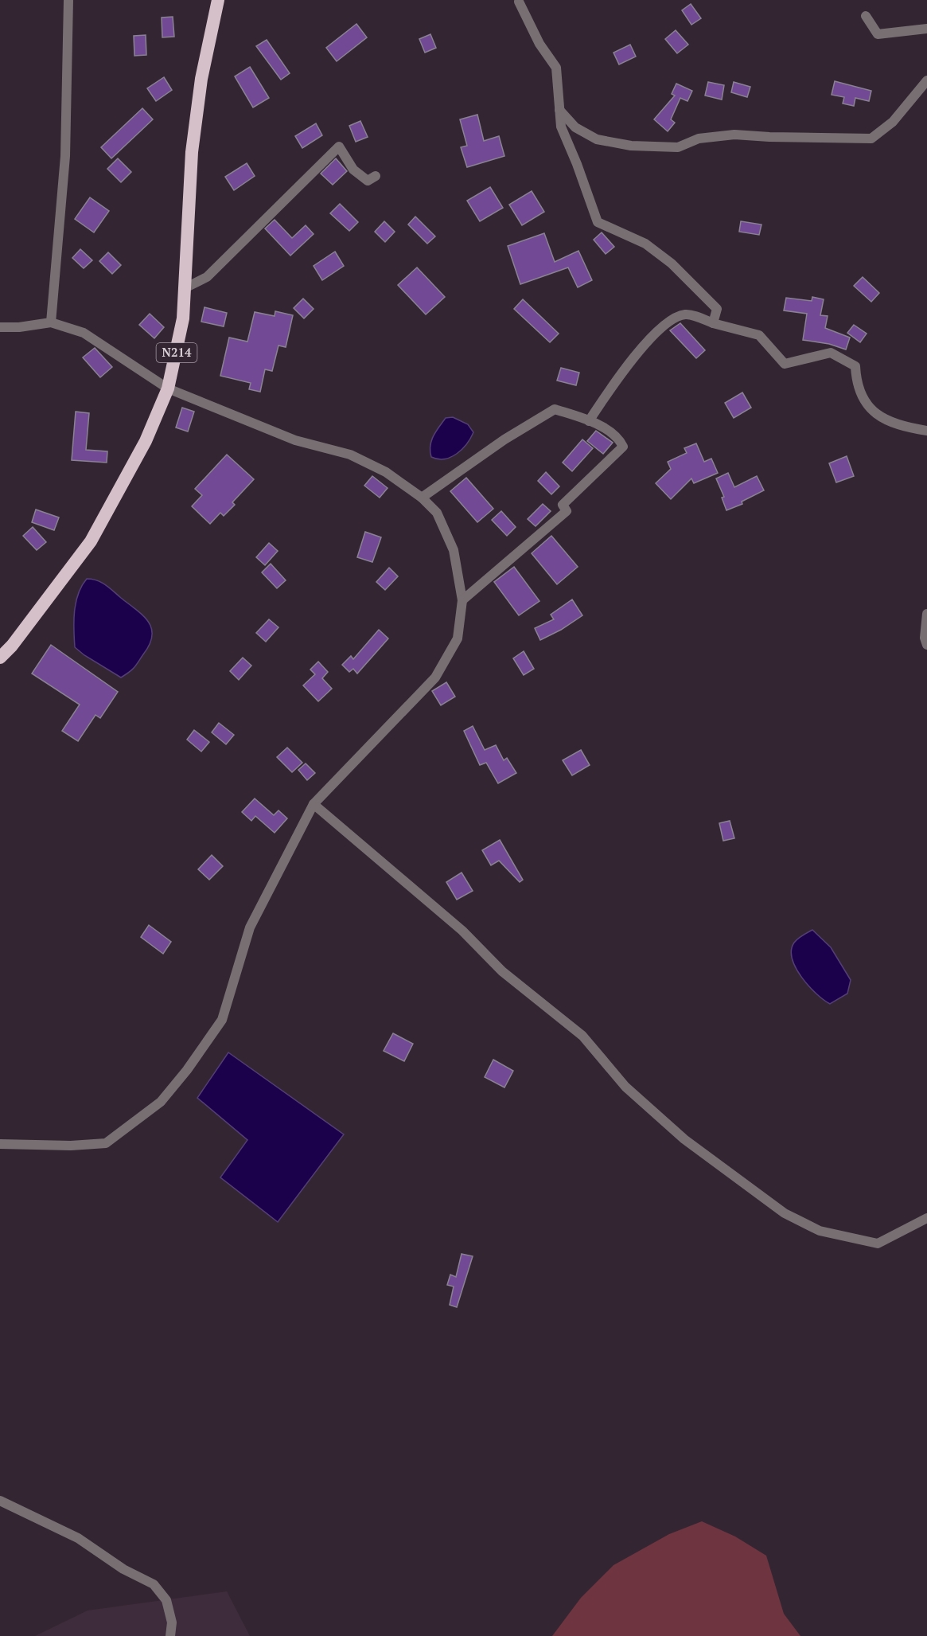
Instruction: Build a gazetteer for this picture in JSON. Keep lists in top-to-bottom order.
{
  "streets": {
    "highway": ["N214"]
  }
}
